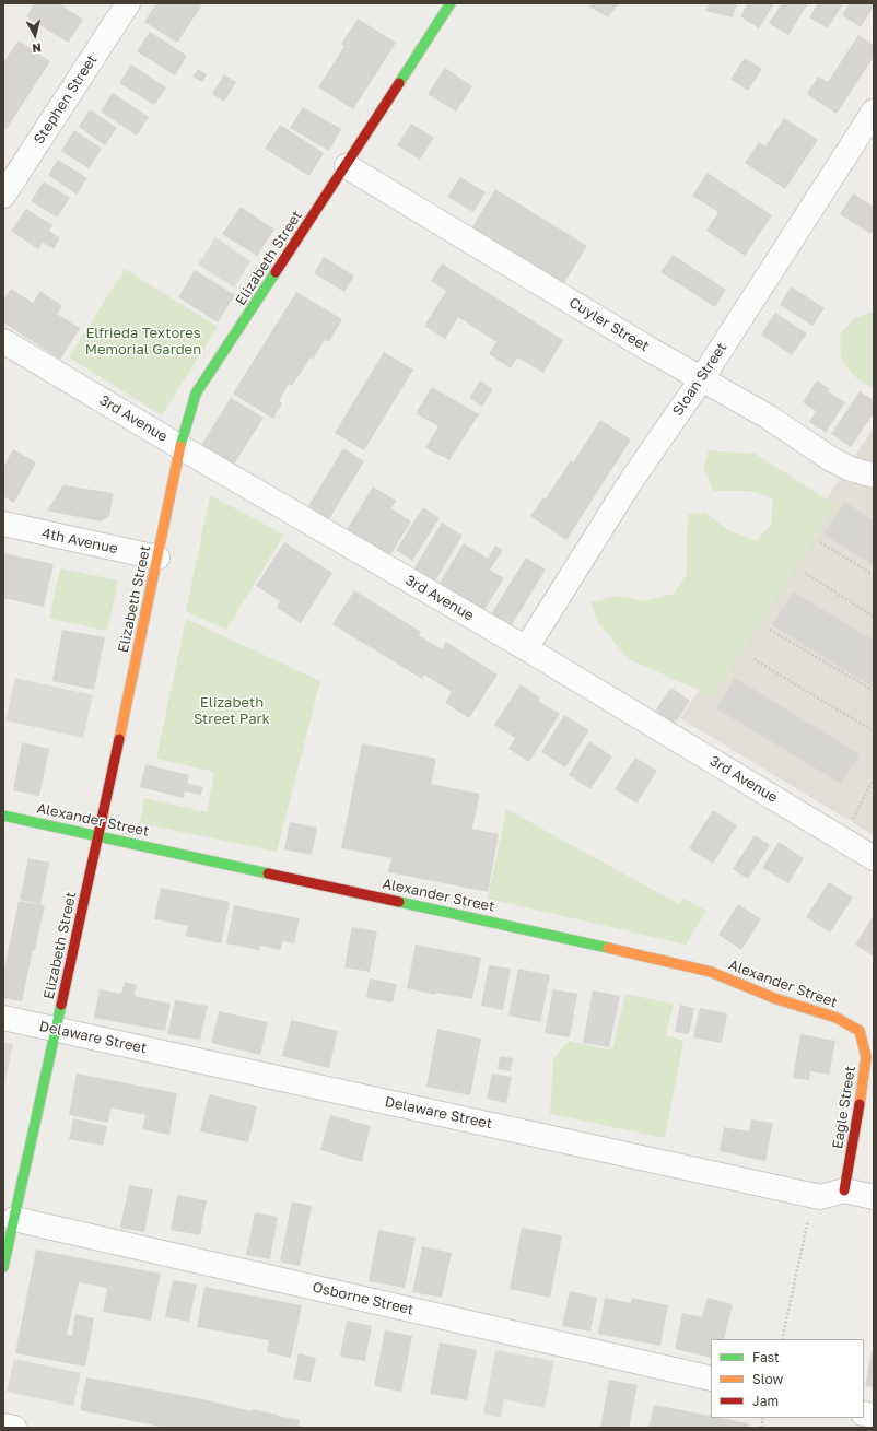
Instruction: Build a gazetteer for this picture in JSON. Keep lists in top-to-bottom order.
{
  "streets": {
    "street": [
      "Stephen Street",
      "Elizabeth Street",
      "Cuyler Street",
      "Sloan Street",
      "3rd Avenue",
      "4th Avenue",
      "Alexander Street",
      "Delaware Street",
      "Eagle Street",
      "Osborne Street"
    ]
  },
  "crossings": [
    ["Elizabeth Street", "Cuyler Street"],
    ["Elizabeth Street", "3rd Avenue"],
    ["Elizabeth Street", "4th Avenue"],
    ["Elizabeth Street", "Alexander Street"],
    ["Elizabeth Street", "Delaware Street"],
    ["Elizabeth Street", "Osborne Street"],
    ["Cuyler Street", "Sloan Street"],
    ["Sloan Street", "3rd Avenue"],
    ["Alexander Street", "Eagle Street"],
    ["Delaware Street", "Eagle Street"]
  ],
  "parks": ["Elfrieda Textores Memorial Garden", "Elizabeth Street Park"],
  "legend": ["Fast", "Slow", "Jam"],
  "north": "bottom"
}
